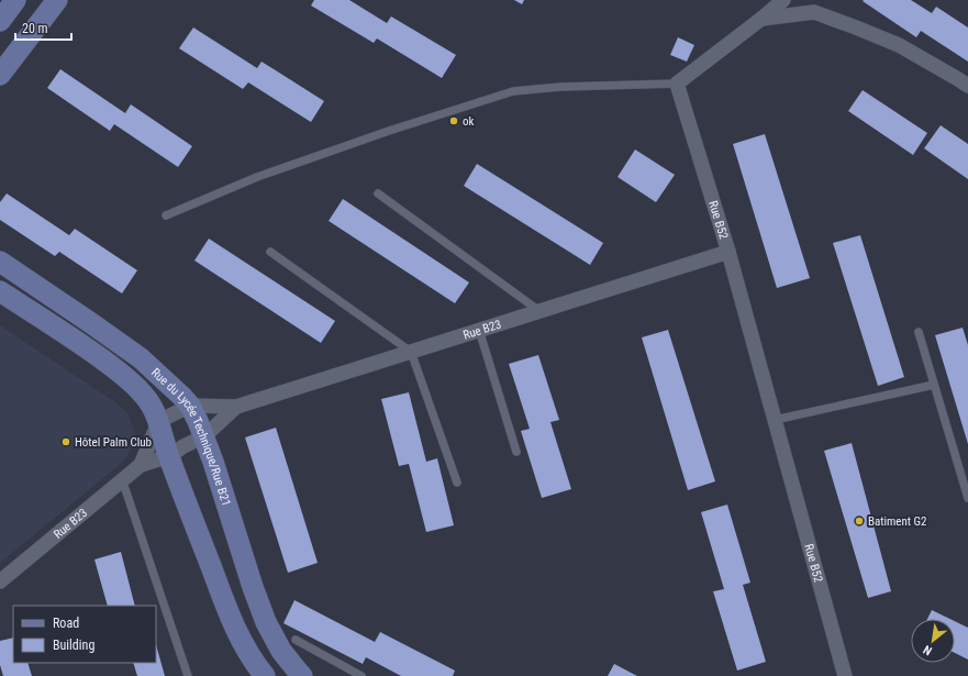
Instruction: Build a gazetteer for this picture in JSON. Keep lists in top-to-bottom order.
{
  "streets": {
    "street": ["Rue B52", "Rue B23", "Rue du Lycée Technique/Rue B21"]
  },
  "crossings": [
    ["Rue B52", "Rue B23"]
  ],
  "places": ["ok", "Hôtel Palm Club", "Batiment G2"],
  "legend": ["Road", "Building"],
  "scale_bar": "20 m",
  "north": "bottom left"
}
